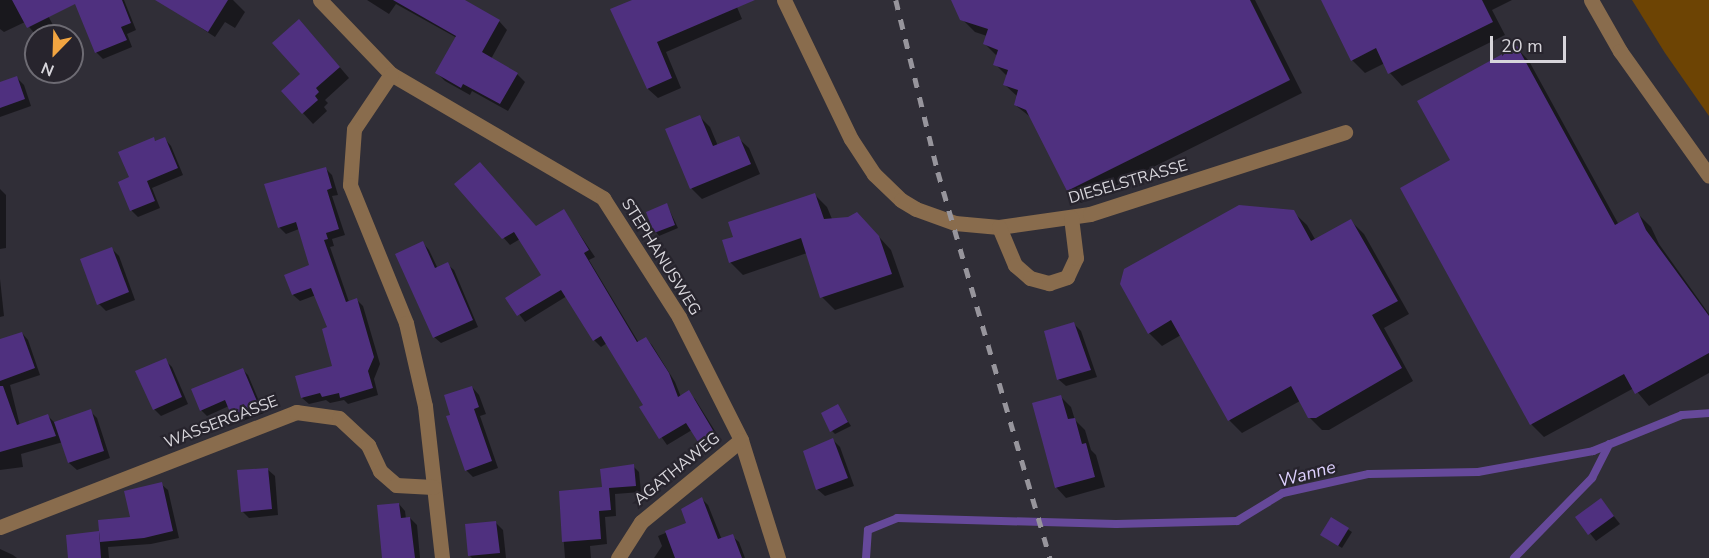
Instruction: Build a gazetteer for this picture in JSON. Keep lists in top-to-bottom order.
{
  "streets": {
    "street": [
      "DIESELSTRASSE",
      "STEPHANUSWEG",
      "WASSERGASSE",
      "AGATHAWEG"
    ]
  },
  "crossings": [
    ["STEPHANUSWEG", "AGATHAWEG"]
  ],
  "water": ["Wanne"],
  "scale_bar": "20 m",
  "north": "bottom left"
}
